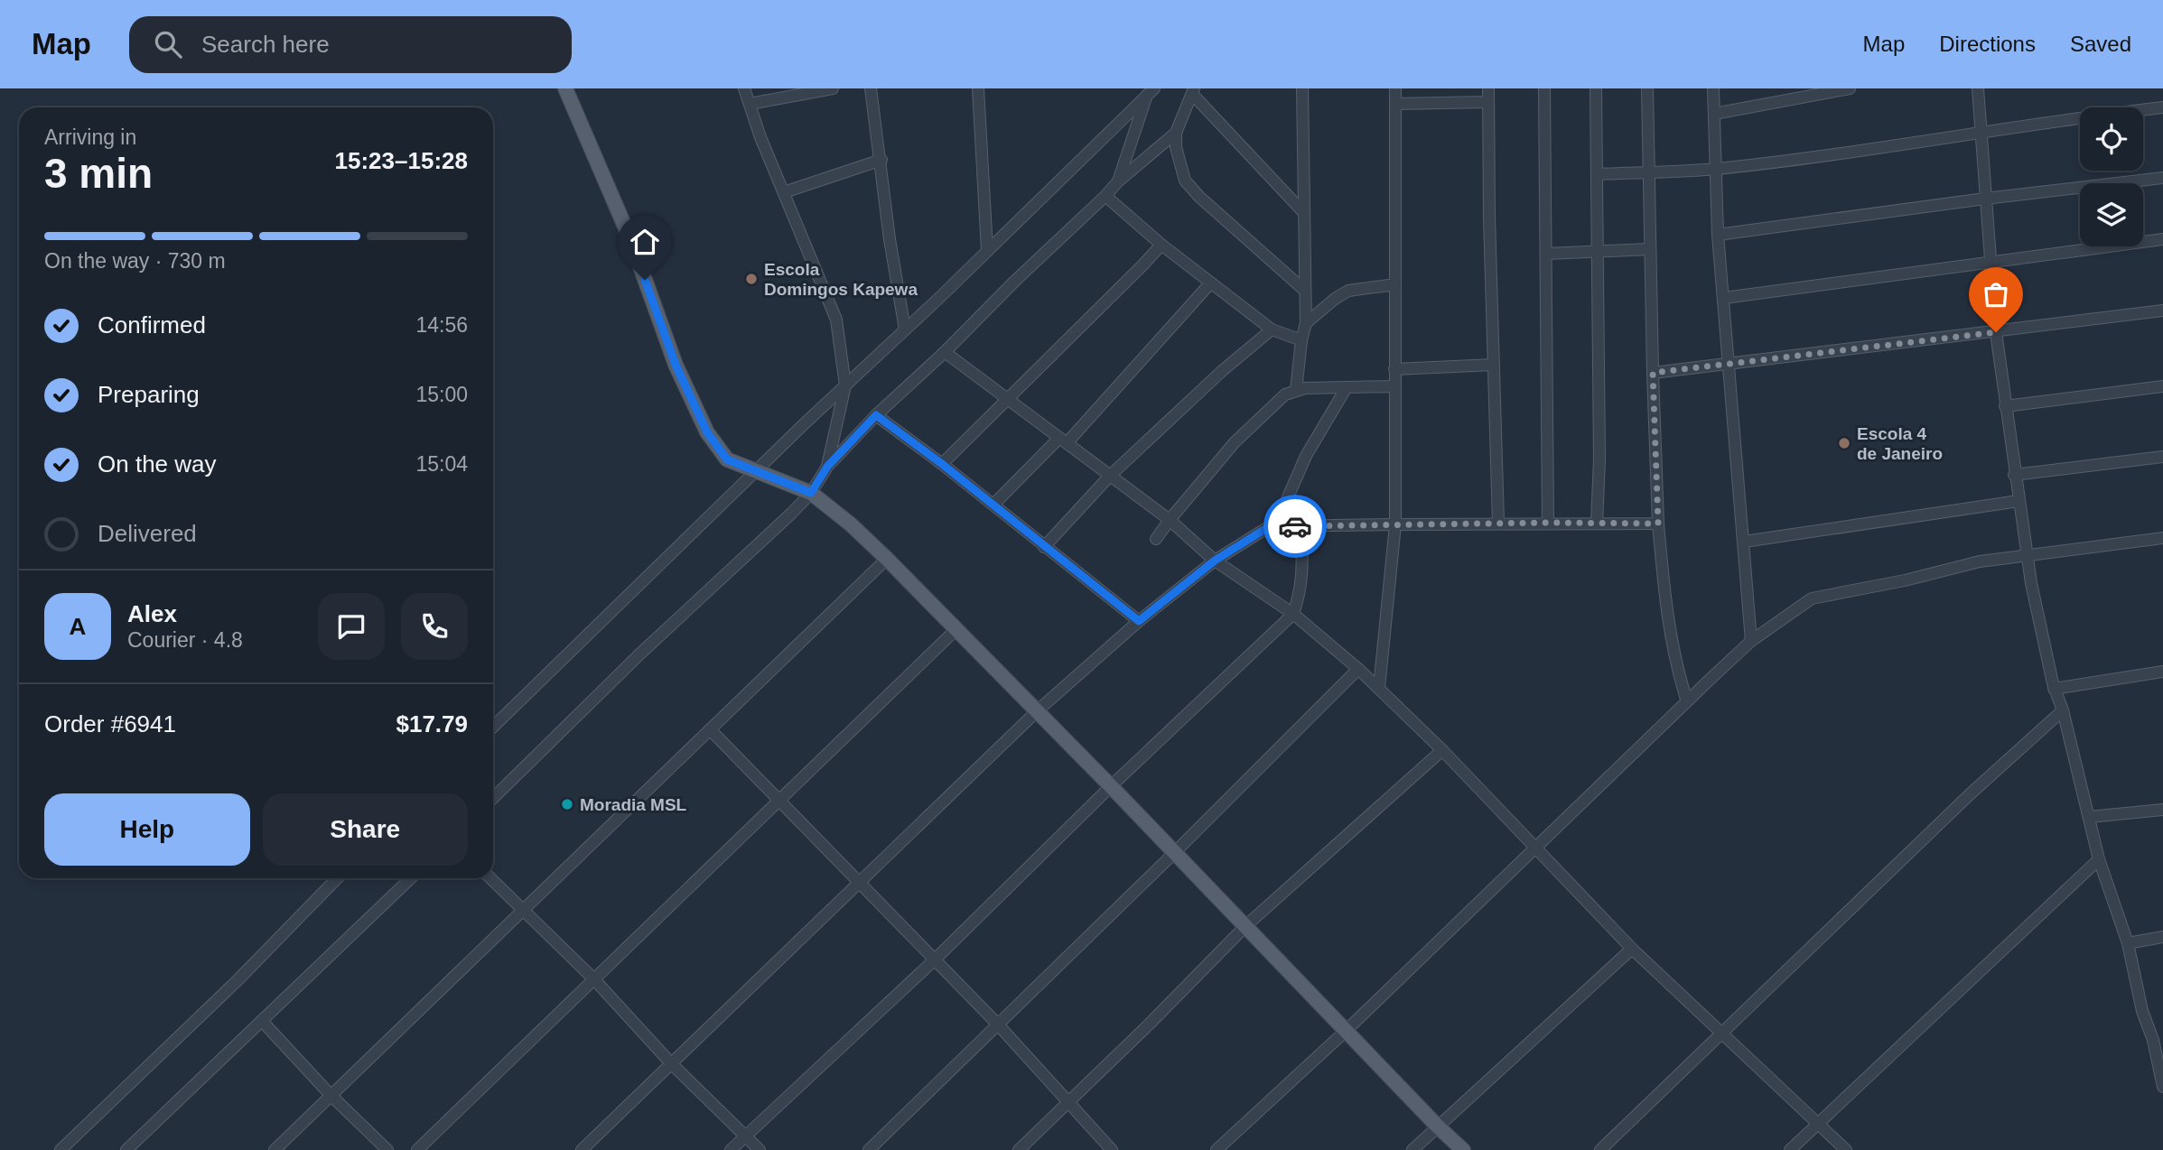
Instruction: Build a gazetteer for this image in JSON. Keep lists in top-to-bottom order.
{
  "places": ["Escola Domingos Kapewa", "Escola 4 de Janeiro", "Moradia MSL"],
  "page": {
    "header": "Map",
    "search": "Search here",
    "nav": ["Map", "Directions", "Saved"],
    "heading": ["3 min", "Arriving in", "15:23–15:28"],
    "panel": [
      "Alex",
      "Courier · 4.8",
      "Order #6941",
      "$17.79"
    ],
    "bar": "On the way · 730 m",
    "list": [
      ["Confirmed", "14:56"],
      ["Preparing", "15:00"],
      ["On the way", "15:04"],
      "Delivered"
    ],
    "round": "A",
    "buttons": ["Help", "Share"]
  }
}
